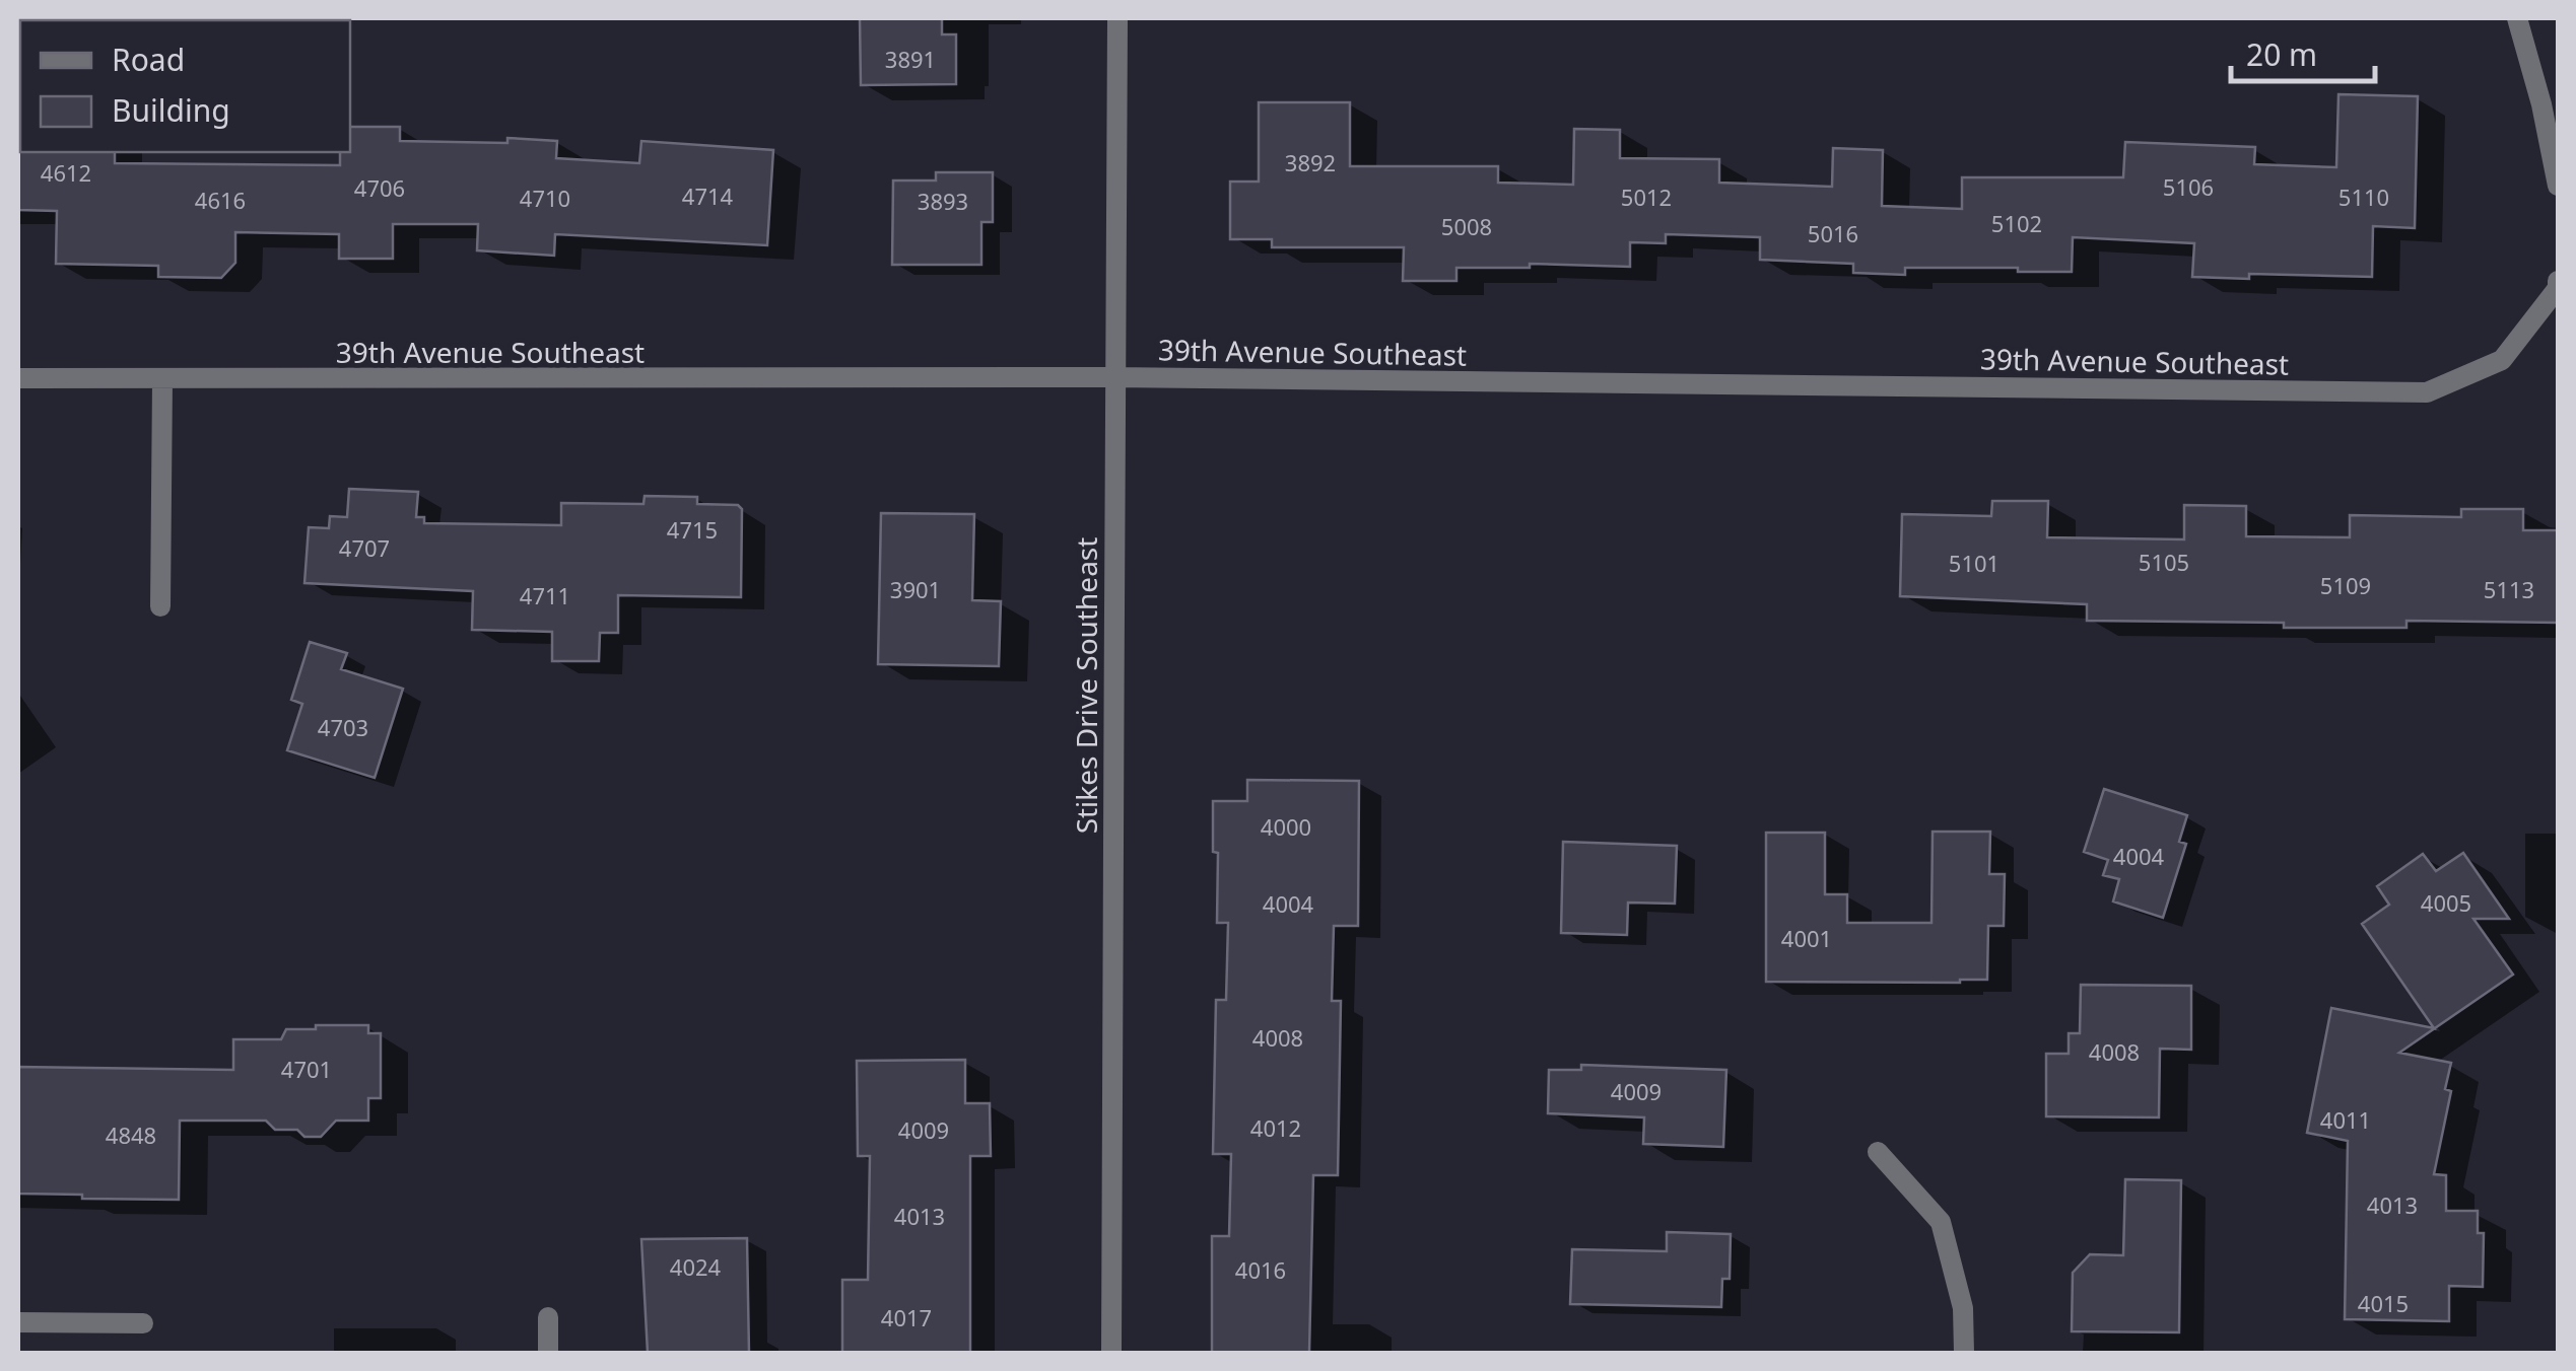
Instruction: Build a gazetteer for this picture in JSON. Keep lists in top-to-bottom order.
{
  "streets": {
    "street": ["39th Avenue Southeast", "Stikes Drive Southeast"]
  },
  "crossings": [
    ["39th Avenue Southeast", "Stikes Drive Southeast"]
  ],
  "house_numbers": [
    "3891",
    "3892",
    "4612",
    "5106",
    "4706",
    "4714",
    "5012",
    "5110",
    "4710",
    "4616",
    "3893",
    "5102",
    "5008",
    "5016",
    "4715",
    "4707",
    "5105",
    "5101",
    "5109",
    "3901",
    "5113",
    "4711",
    "4703",
    "4000",
    "4004",
    "4005",
    "4004",
    "4001",
    "4008",
    "4008",
    "4701",
    "4009",
    "4011",
    "4012",
    "4009",
    "4848",
    "4013",
    "4013",
    "4024",
    "4016",
    "4015",
    "4017"
  ],
  "legend": ["Road", "Building"],
  "scale_bar": "20 m"
}
